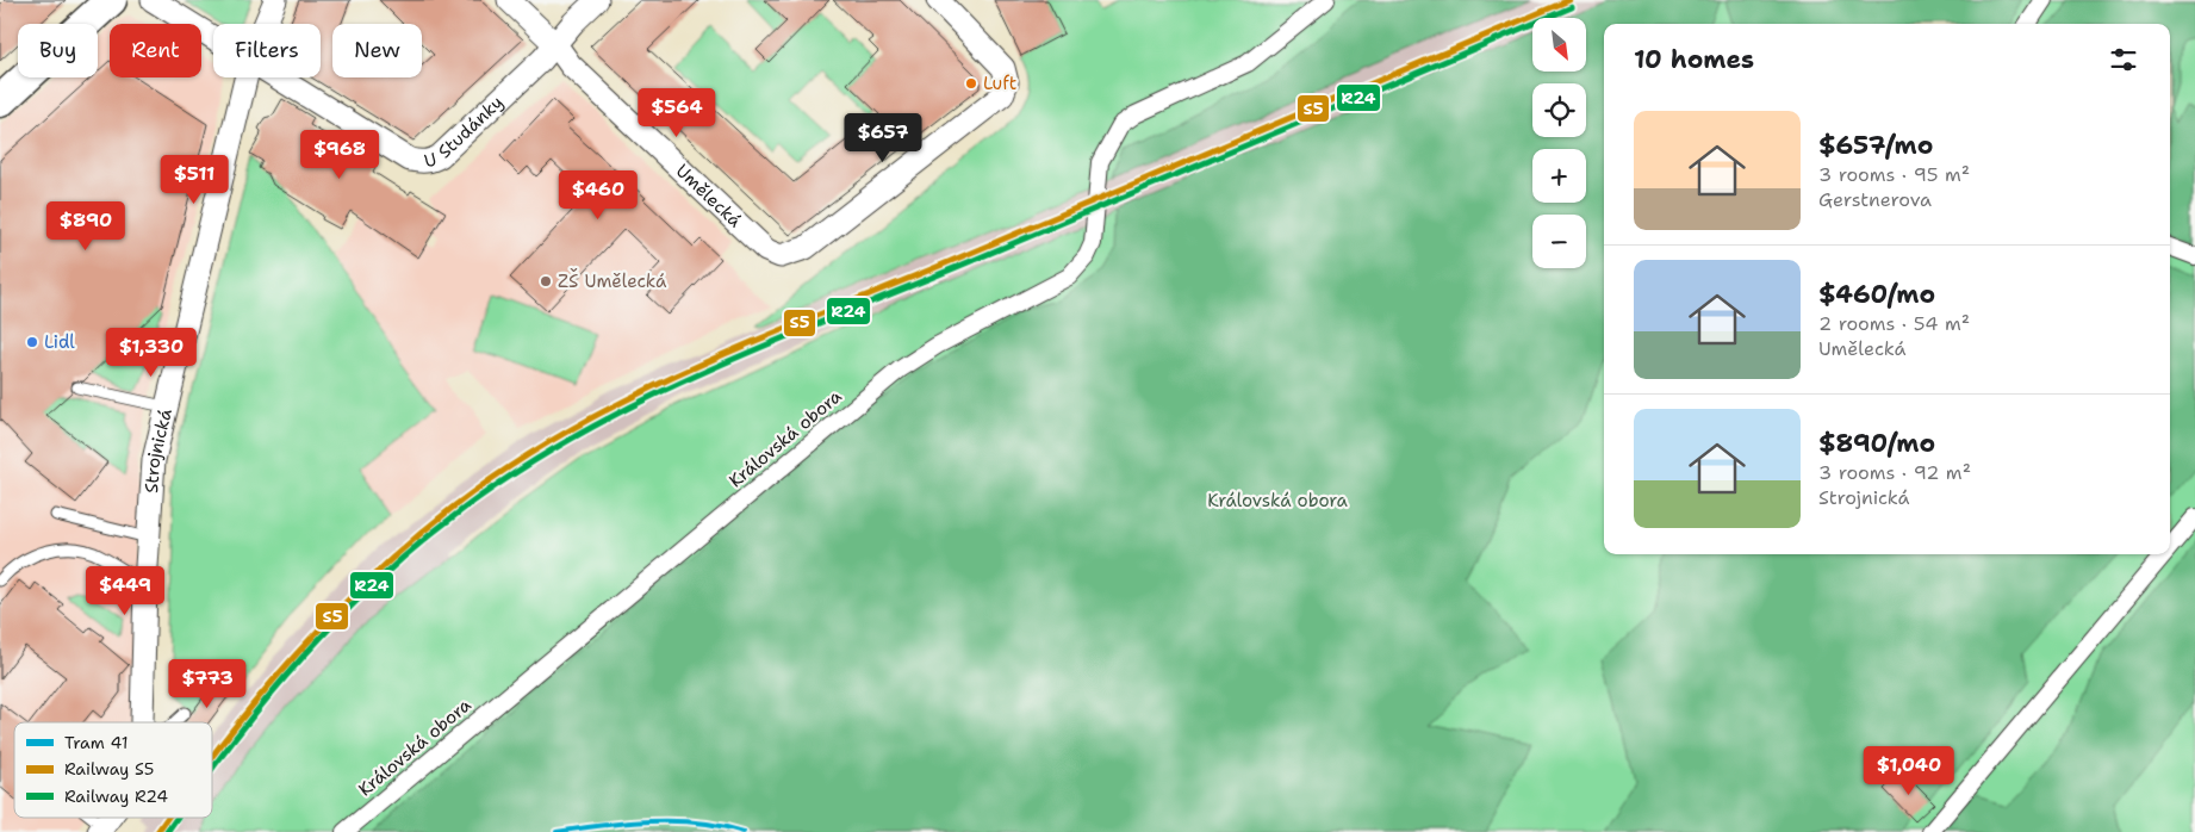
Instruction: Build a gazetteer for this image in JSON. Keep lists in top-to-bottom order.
{
  "streets": {
    "street": [
      "U Studánky",
      "Umělecká",
      "Královská obora",
      "Strojnická"
    ]
  },
  "crossings": [
    ["U Studánky", "Umělecká"]
  ],
  "parks": ["Královská obora"],
  "places": ["Luft", "ZŠ Umělecká", "Lidl"],
  "lines": ["rail line S5", "rail line R24", "tram line 41"],
  "legend": ["Tram 41", "Railway S5", "Railway R24"],
  "north": "bottom right",
  "page": {
    "map_buttons": ["+", "−"],
    "chip": [
      "Buy",
      "Rent",
      "Filters",
      "New"
    ],
    "heading": "10 homes",
    "price": [
      "$564",
      "$657",
      "$968",
      "$511",
      "$460",
      "$890",
      "$1,330",
      "$449",
      "$773",
      "$1,040"
    ],
    "list": [
      {
        "name": "$657/mo",
        "note": "3 rooms · 95 m² · Gerstnerova"
      },
      {
        "name": "$460/mo",
        "note": "2 rooms · 54 m² · Umělecká"
      },
      {
        "name": "$890/mo",
        "note": "3 rooms · 92 m² · Strojnická"
      }
    ]
  }
}
